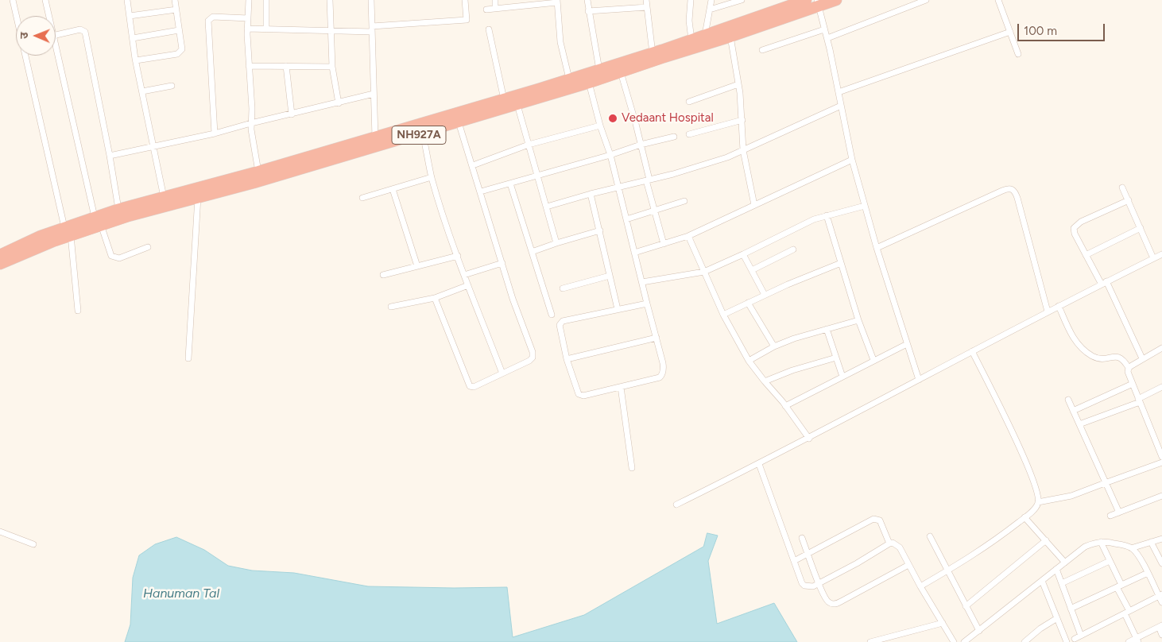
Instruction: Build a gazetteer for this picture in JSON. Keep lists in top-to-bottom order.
{
  "streets": {
    "highway": ["NH927A"]
  },
  "water": ["Hanuman Tal"],
  "places": ["Vedaant Hospital"],
  "scale_bar": "100 m",
  "north": "left"
}
